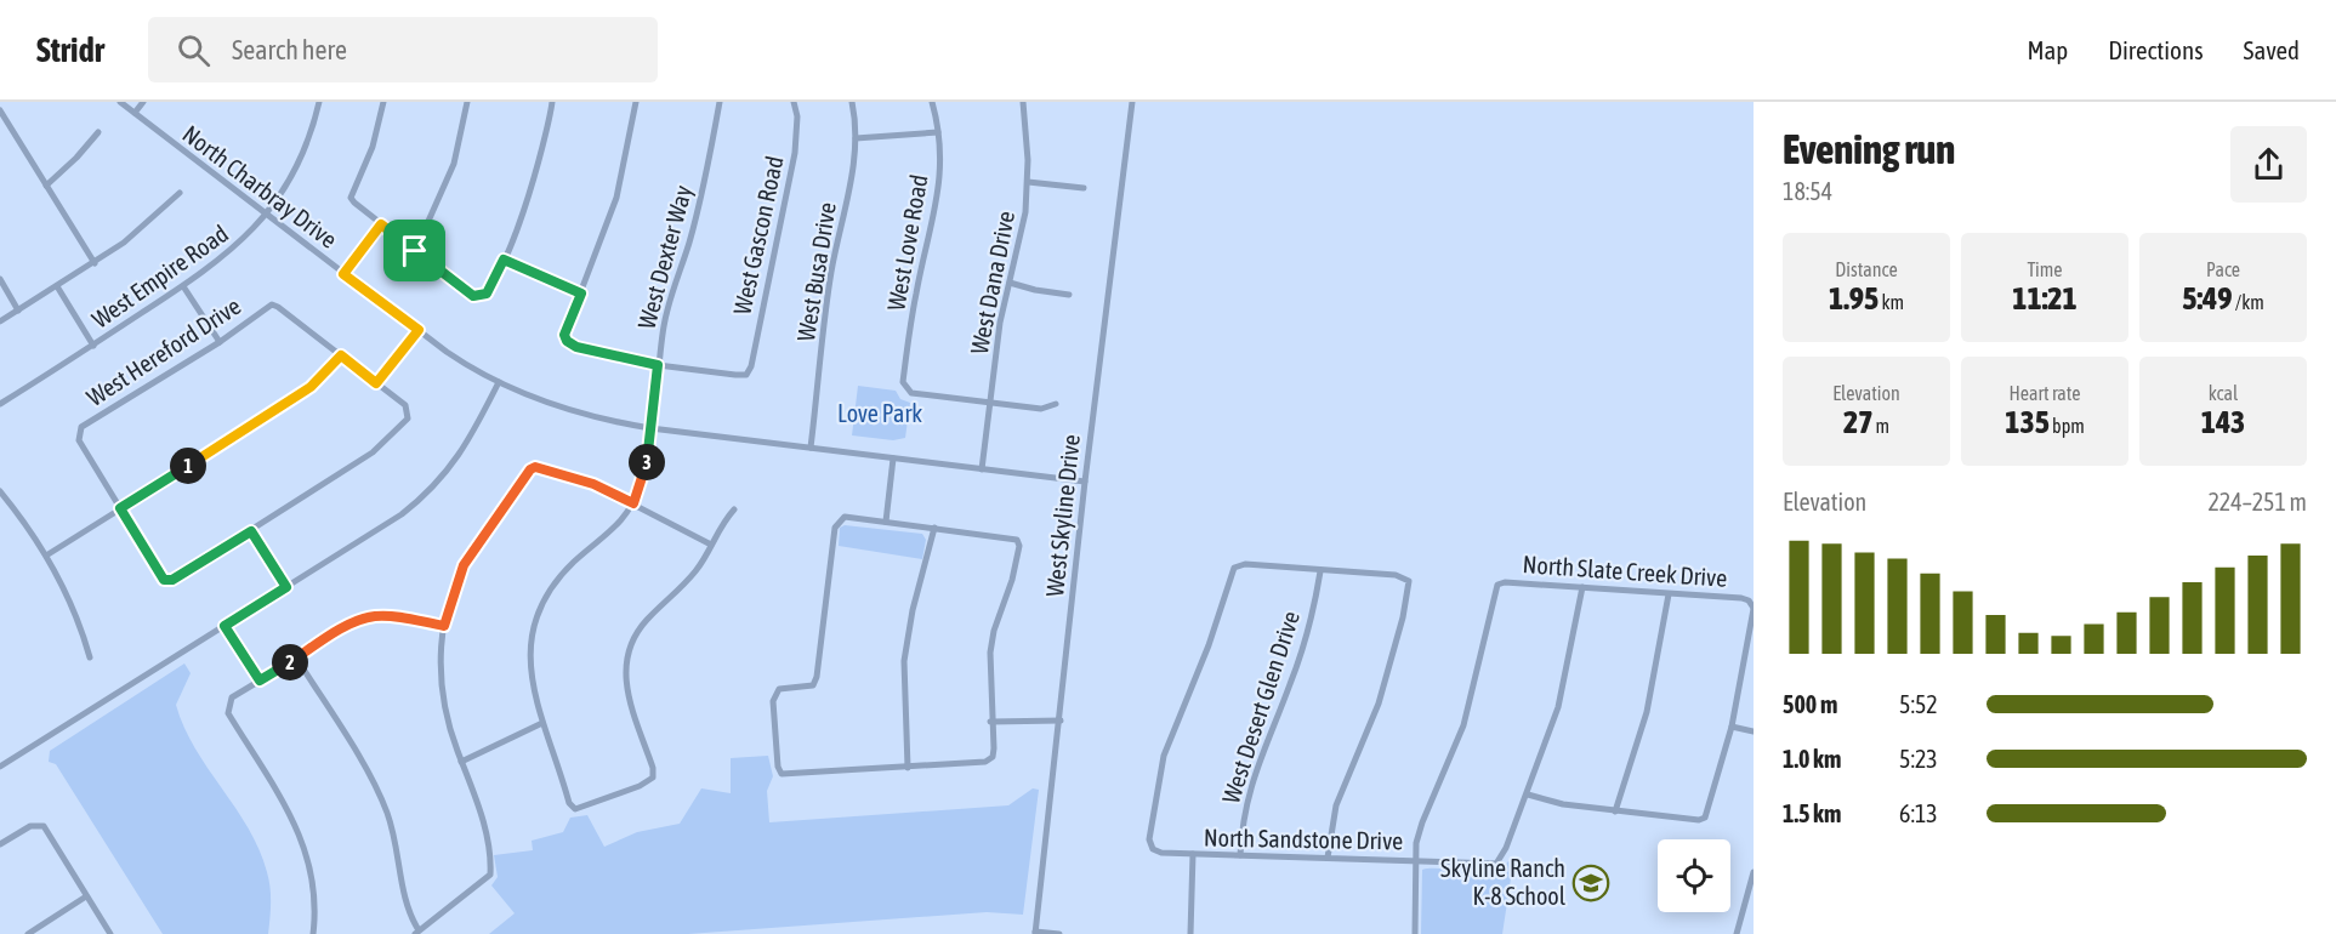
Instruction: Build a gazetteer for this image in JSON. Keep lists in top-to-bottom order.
{
  "streets": {
    "street": [
      "North Charbray Drive",
      "West Gascon Road",
      "West Love Road",
      "West Dexter Way",
      "West Busa Drive",
      "West Empire Road",
      "West Dana Drive",
      "West Hereford Drive",
      "West Skyline Drive",
      "North Slate Creek Drive",
      "West Desert Glen Drive",
      "North Sandstone Drive"
    ]
  },
  "crossings": [
    ["North Charbray Drive", "West Dexter Way"],
    ["North Charbray Drive", "West Busa Drive"],
    ["North Charbray Drive", "West Empire Road"],
    ["North Charbray Drive", "West Dana Drive"],
    ["North Charbray Drive", "West Skyline Drive"],
    ["West Gascon Road", "West Dexter Way"],
    ["West Love Road", "West Dana Drive"],
    ["North Slate Creek Drive", "North Sandstone Drive"],
    ["West Desert Glen Drive", "North Sandstone Drive"]
  ],
  "parks": ["Love Park"],
  "places": {
    "school or university": ["Skyline Ranch K-8 School"]
  },
  "page": {
    "header": "Stridr",
    "search": "Search here",
    "nav": ["Map", "Directions", "Saved"],
    "heading": ["Evening run", "18:54"],
    "stats": [
      ["Distance", "1.95 km"],
      ["Time", "11:21"],
      ["Pace", "5:49 /km"],
      ["Elevation", "27 m"],
      ["Heart rate", "135 bpm"],
      ["kcal", "143"]
    ],
    "pins": ["3", "1", "2"],
    "chart": ["Elevation", "224–251 m"],
    "list": [
      {
        "name": "500 m",
        "note": "5:52"
      },
      {
        "name": "1.0 km",
        "note": "5:23"
      },
      {
        "name": "1.5 km",
        "note": "6:13"
      }
    ]
  }
}
